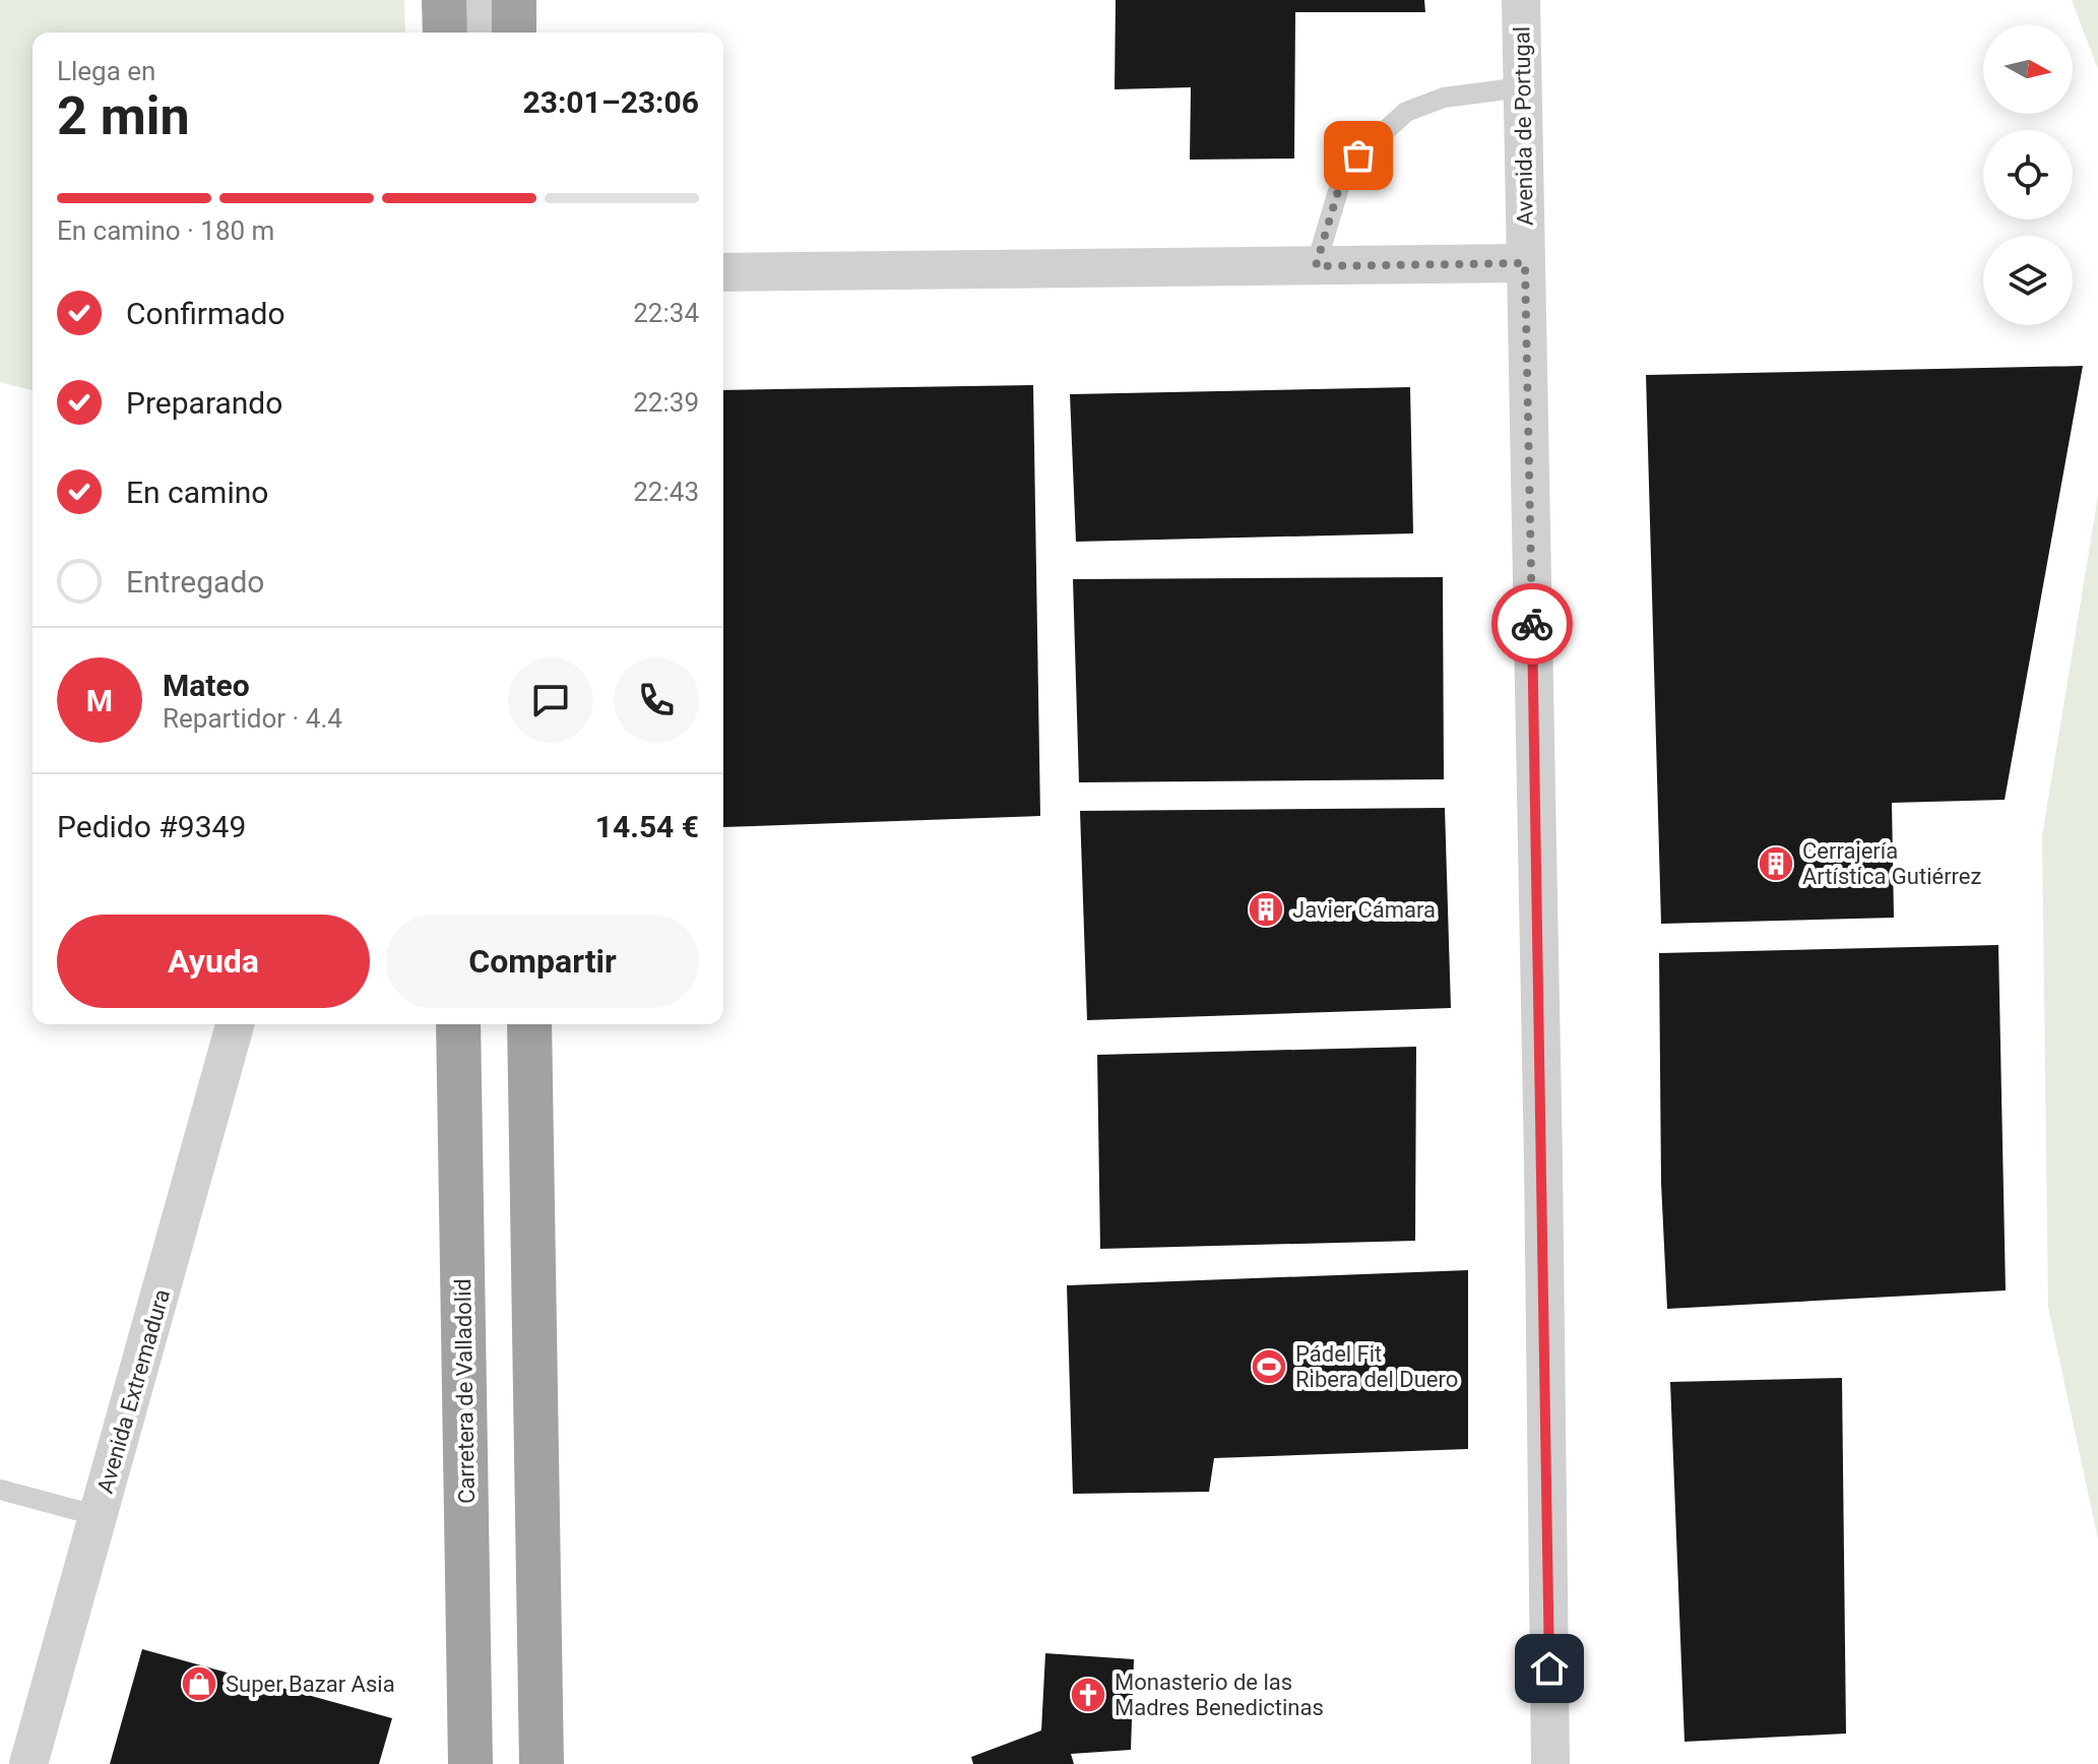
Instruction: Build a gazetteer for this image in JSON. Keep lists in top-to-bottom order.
{
  "streets": {
    "highway": ["Carretera de Valladolid"],
    "street": ["Avenida de Portugal", "Avenida Extremadura"]
  },
  "places": {
    "building": ["Cerrajería Artística Gutiérrez", "Javier Cámara"],
    "sports": ["Pádel Fit Ribera del Duero"],
    "shop": ["Super Bazar Asia"],
    "church": ["Monasterio de las Madres Benedictinas"]
  },
  "north": "right",
  "page": {
    "heading": ["2 min", "Llega en", "23:01–23:06"],
    "panel": [
      "Mateo",
      "Repartidor · 4.4",
      "Pedido #9349",
      "14.54 €"
    ],
    "bar": "En camino · 180 m",
    "list": [
      ["Confirmado", "22:34"],
      ["Preparando", "22:39"],
      ["En camino", "22:43"],
      "Entregado"
    ],
    "round": "M",
    "buttons": ["Ayuda", "Compartir"]
  }
}
